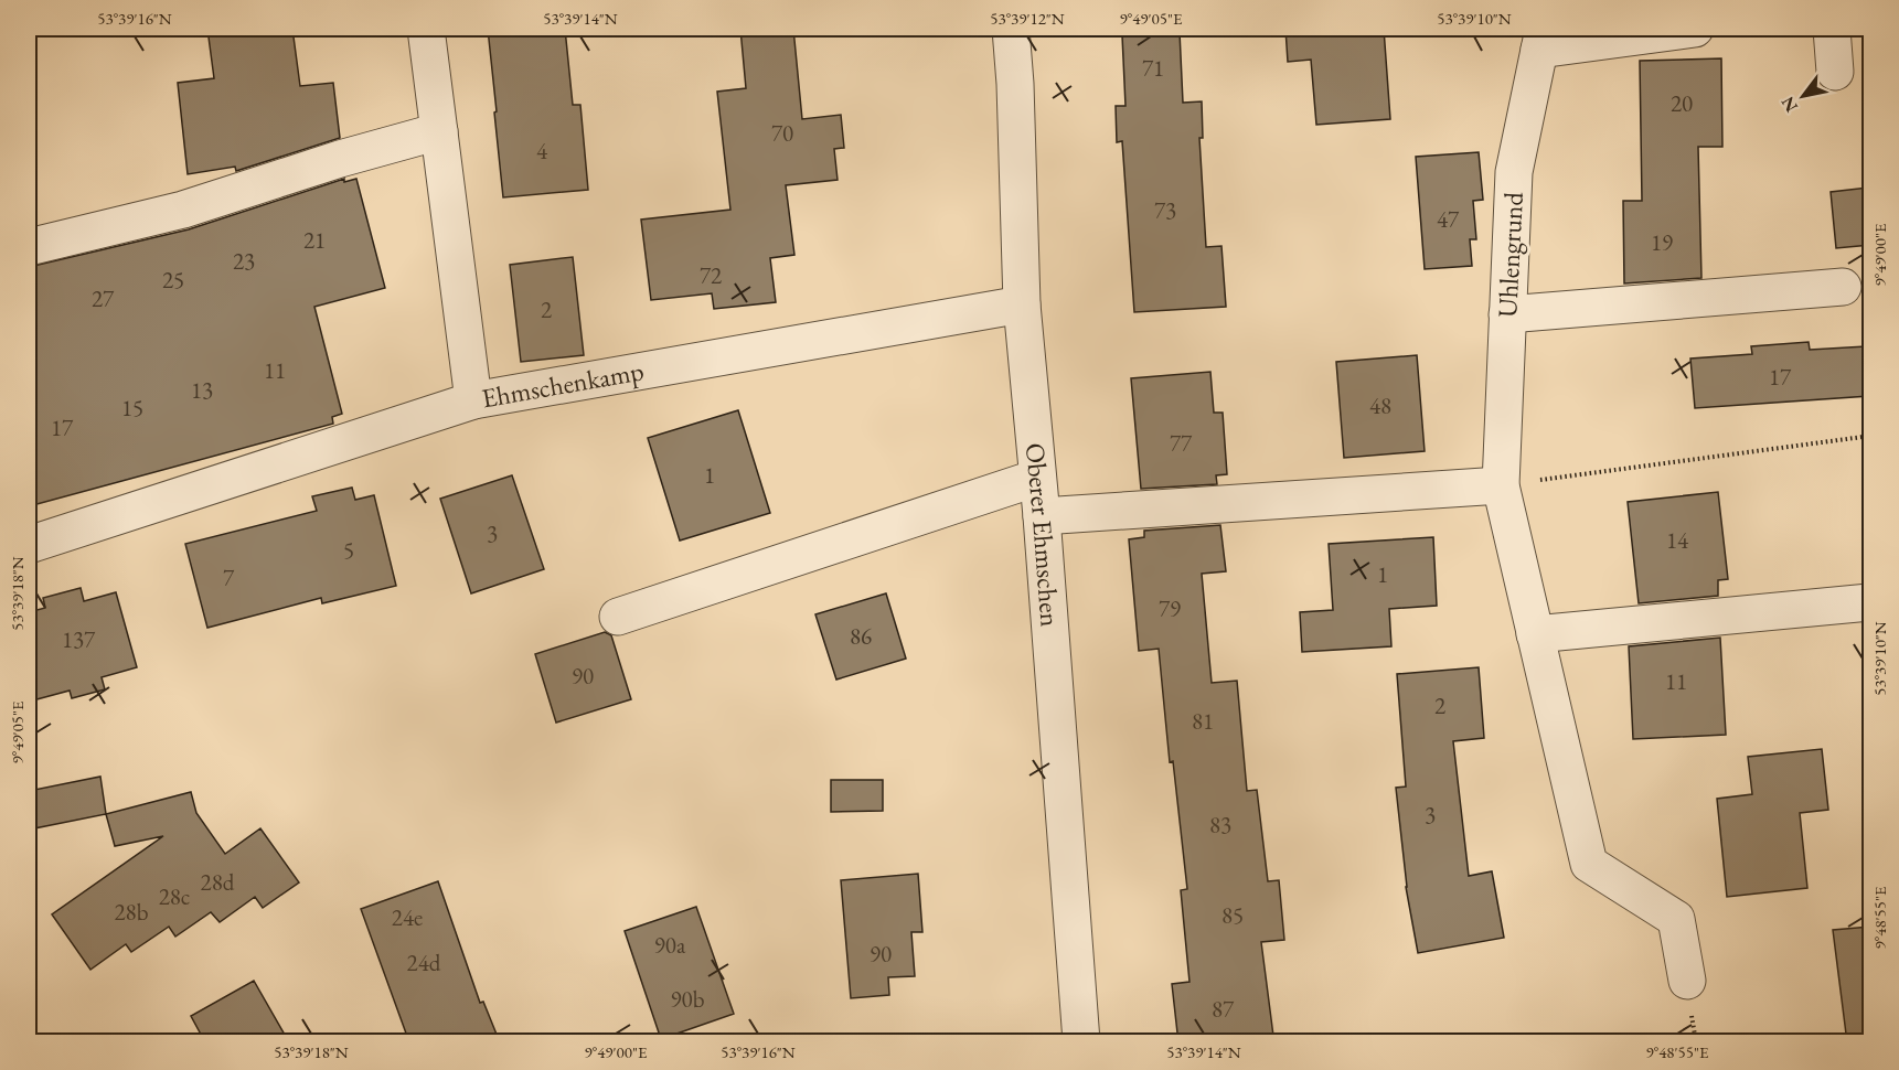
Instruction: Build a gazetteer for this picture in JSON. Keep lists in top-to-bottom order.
{
  "streets": {
    "street": ["Uhlengrund", "Ehmschenkamp", "Oberer Ehmschen"]
  },
  "crossings": [
    ["Ehmschenkamp", "Oberer Ehmschen"]
  ],
  "house_numbers": [
    "71",
    "20",
    "70",
    "4",
    "73",
    "47",
    "21",
    "19",
    "23",
    "72",
    "25",
    "27",
    "2",
    "11",
    "17",
    "13",
    "48",
    "15",
    "17",
    "77",
    "1",
    "3",
    "14",
    "5",
    "1",
    "7",
    "79",
    "86",
    "137",
    "90",
    "11",
    "2",
    "81",
    "3",
    "83",
    "28d",
    "28c",
    "28b",
    "85",
    "24e",
    "90a",
    "90",
    "24d",
    "90b",
    "87"
  ],
  "north": "bottom left",
  "coordinates": [
    "53°39'16\"N",
    "53°39'14\"N",
    "53°39'12\"N",
    "9°49'05\"E",
    "53°39'10\"N",
    "9°49'00\"E",
    "53°39'18\"N",
    "9°48'55\"E"
  ]
}
